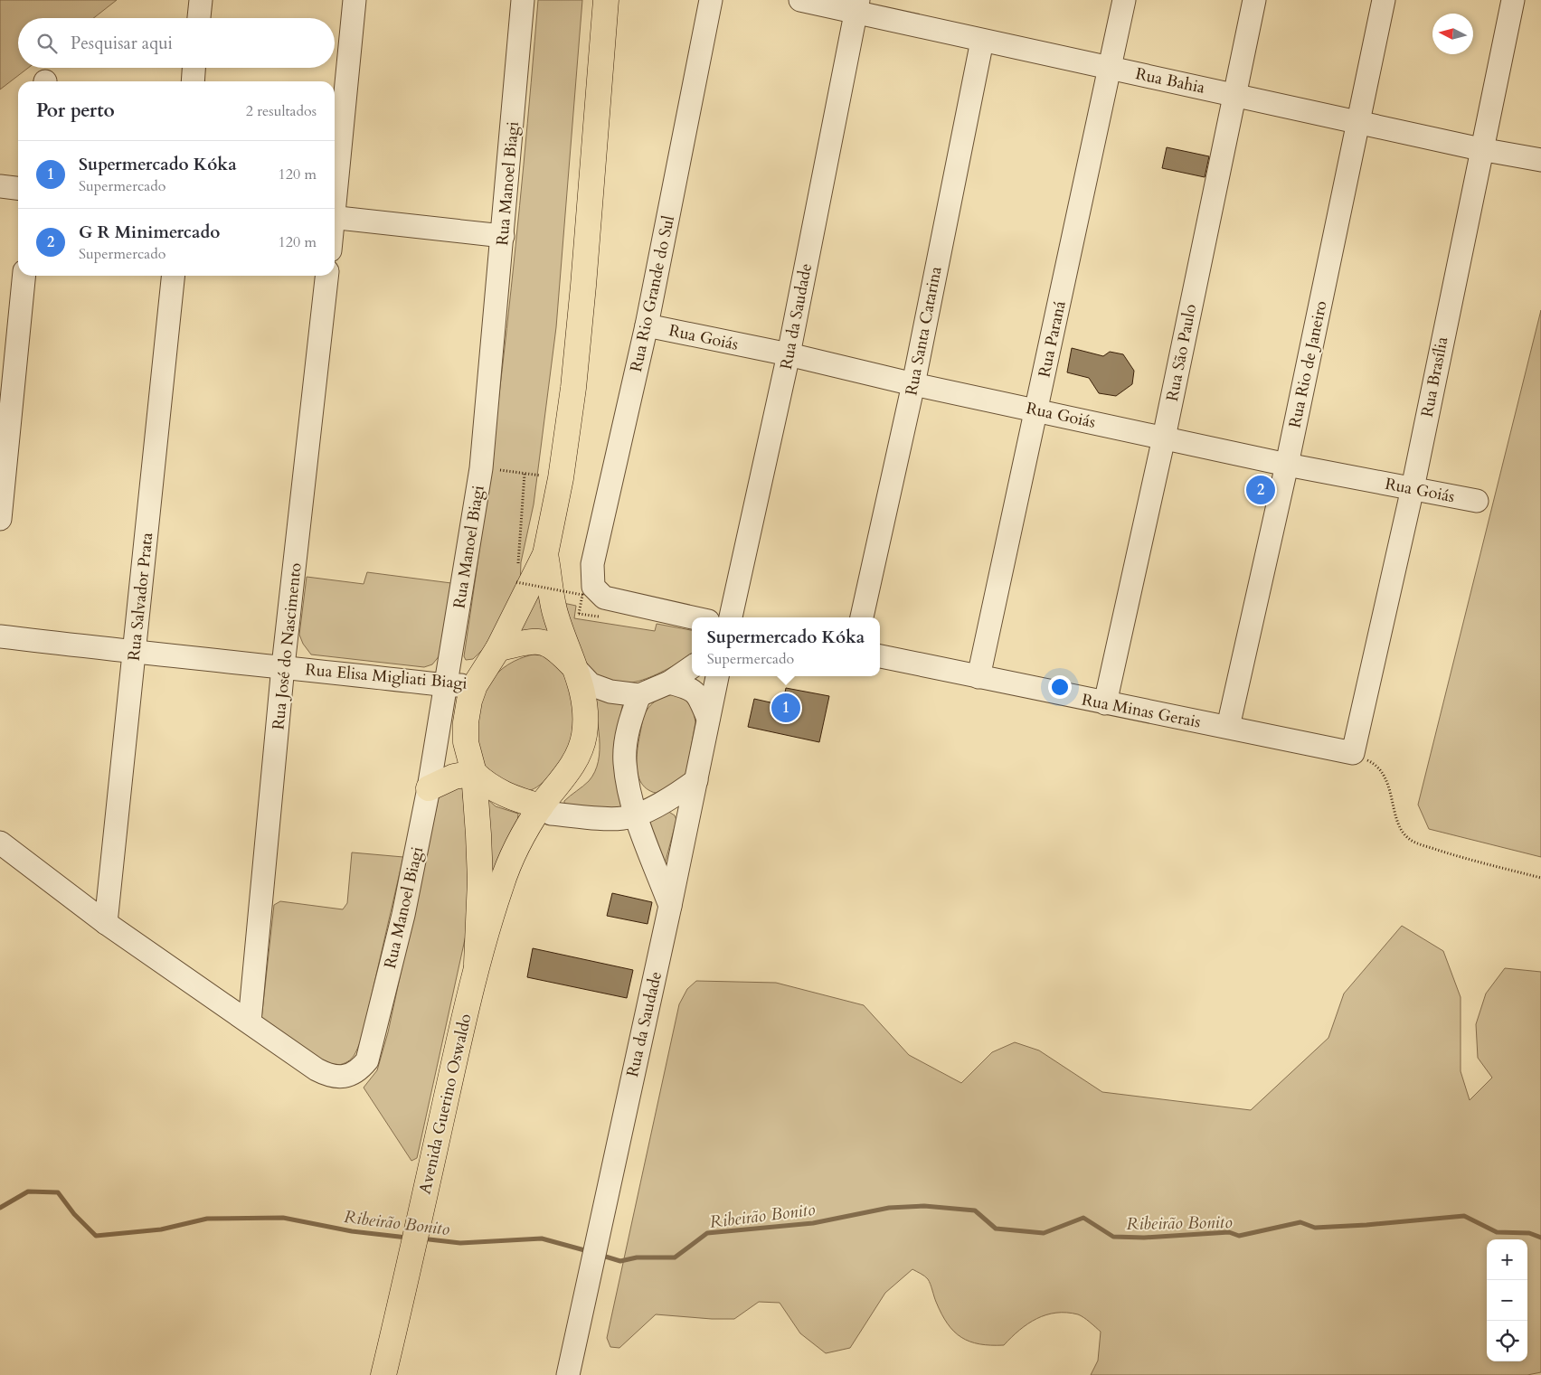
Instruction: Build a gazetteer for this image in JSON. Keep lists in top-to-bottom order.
{
  "streets": {
    "main road": ["Avenida Guerino Oswaldo"],
    "street": [
      "Rua Bahia",
      "Rua Manoel Biagi",
      "Rua Rio Grande do Sul",
      "Rua da Saudade",
      "Rua Santa Catarina",
      "Rua Goiás",
      "Rua Paraná",
      "Rua São Paulo",
      "Rua Rio de Janeiro",
      "Rua Brasília",
      "Rua Salvador Prata",
      "Rua José do Nascimento",
      "Rua Elisa Migliati Biagi",
      "Rua Minas Gerais"
    ]
  },
  "crossings": [
    ["Rua Bahia", "Rua da Saudade"],
    ["Rua Bahia", "Rua Santa Catarina"],
    ["Rua Bahia", "Rua Paraná"],
    ["Rua Bahia", "Rua São Paulo"],
    ["Rua Bahia", "Rua Rio de Janeiro"],
    ["Rua Bahia", "Rua Brasília"],
    ["Rua Manoel Biagi", "Rua José do Nascimento"],
    ["Rua Manoel Biagi", "Rua Elisa Migliati Biagi"],
    ["Rua Rio Grande do Sul", "Rua Goiás"],
    ["Rua da Saudade", "Rua Goiás"],
    ["Rua Santa Catarina", "Rua Goiás"],
    ["Rua Goiás", "Rua Paraná"],
    ["Rua Goiás", "Rua São Paulo"],
    ["Rua Goiás", "Rua Rio de Janeiro"],
    ["Rua Goiás", "Rua Brasília"],
    ["Rua Paraná", "Rua Minas Gerais"],
    ["Rua São Paulo", "Rua Minas Gerais"],
    ["Rua Rio de Janeiro", "Rua Minas Gerais"],
    ["Rua Brasília", "Rua Minas Gerais"],
    ["Rua Salvador Prata", "Rua Elisa Migliati Biagi"],
    ["Rua José do Nascimento", "Rua Elisa Migliati Biagi"],
    ["Rua Elisa Migliati Biagi", "Avenida Guerino Oswaldo"]
  ],
  "water": ["Ribeirão Bonito"],
  "north": "left",
  "page": {
    "search": "Pesquisar aqui",
    "heading": ["Por perto", "2 resultados"],
    "list": [
      {
        "mark": "1",
        "name": "Supermercado Kóka",
        "note": "Supermercado",
        "value": "120 m"
      },
      {
        "mark": "2",
        "name": "G R Minimercado",
        "note": "Supermercado",
        "value": "120 m"
      }
    ],
    "pins": ["2", "1"],
    "popup": ["Supermercado Kóka", "Supermercado"],
    "map_buttons": ["+", "−"]
  }
}
